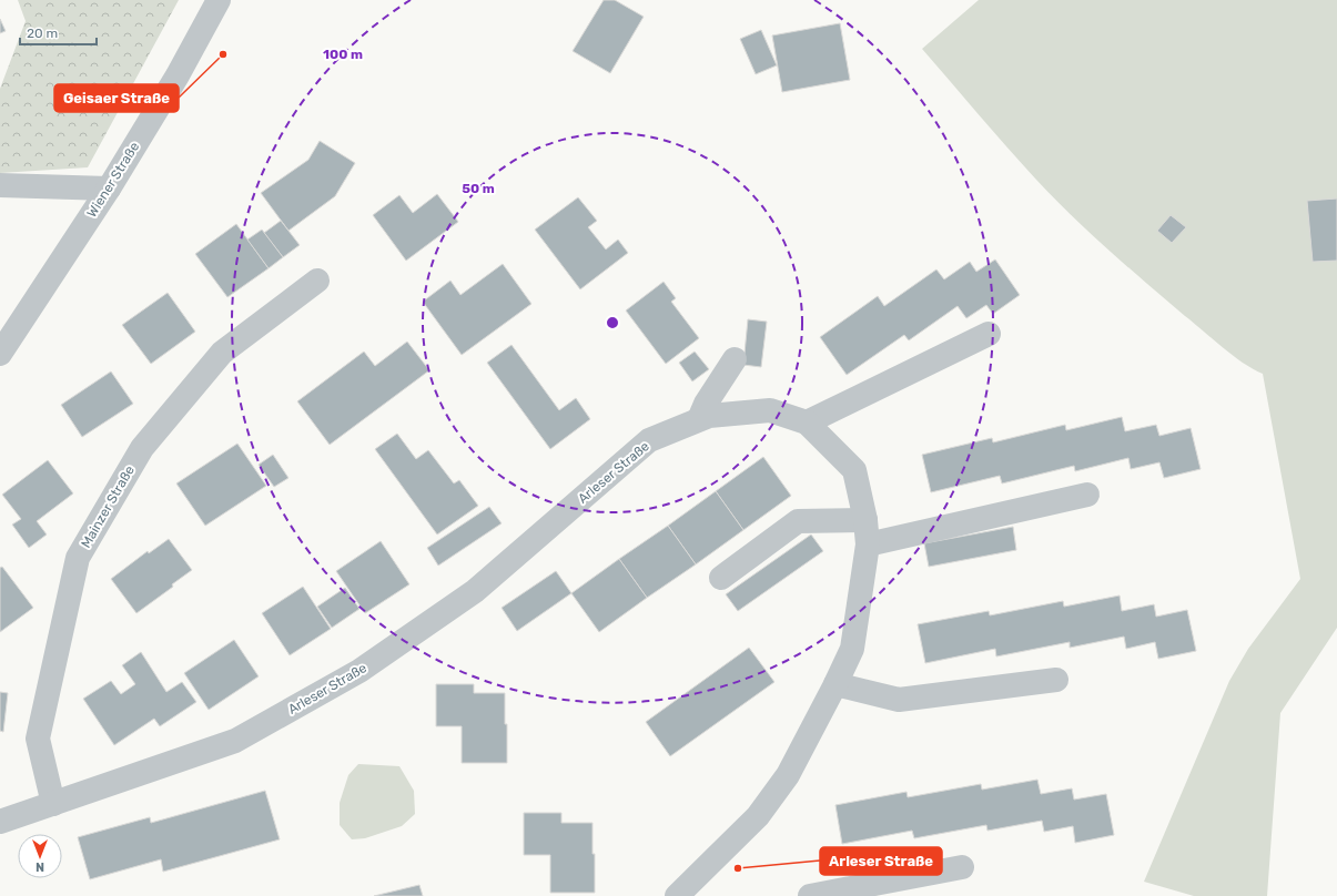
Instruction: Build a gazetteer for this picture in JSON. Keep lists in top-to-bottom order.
{
  "streets": {
    "street": ["Wiener Straße", "Arleser Straße", "Mainzer Straße"]
  },
  "crossings": [
    ["Arleser Straße", "Mainzer Straße"]
  ],
  "places": ["Geisaer Straße", "Arleser Straße"],
  "scale_bar": "20 m",
  "north": "bottom",
  "rings": ["100 m", "50 m"]
}
